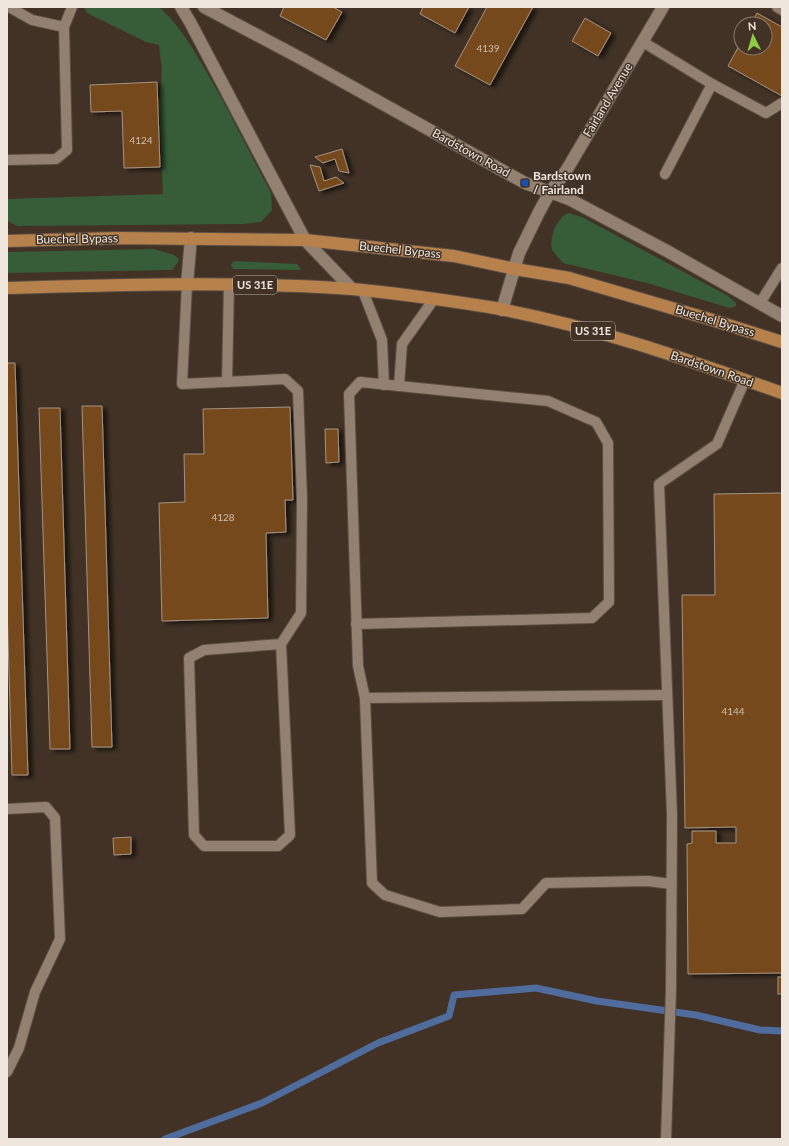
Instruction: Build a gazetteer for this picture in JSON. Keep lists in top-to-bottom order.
{
  "streets": {
    "main road": [
      "Fairland Avenue",
      "Bardstown Road",
      "Buechel Bypass",
      "US 31E"
    ]
  },
  "crossings": [
    ["Fairland Avenue", "Bardstown Road"],
    ["Fairland Avenue", "Buechel Bypass"],
    ["Fairland Avenue", "US 31E"],
    ["Bardstown Road", "US 31E"]
  ],
  "places": {
    "transit": ["Bardstown / Fairland"]
  },
  "house_numbers": [
    "4139",
    "4124",
    "4128",
    "4144"
  ],
  "north": "top"
}
